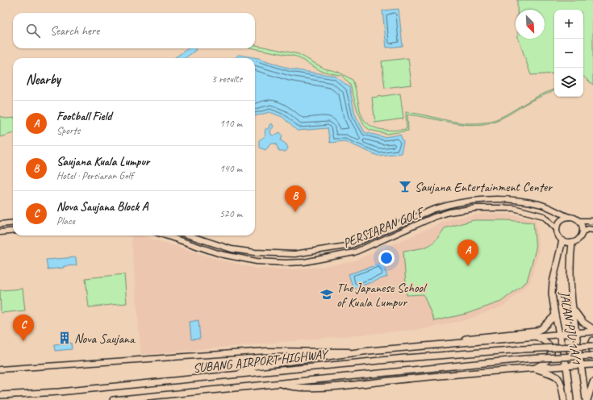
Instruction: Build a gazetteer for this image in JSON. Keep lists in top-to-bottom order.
{
  "streets": {
    "main road": ["JALAN PJU 1A/1", "SUBANG AIRPORT HIGHWAY"],
    "street": ["PERSIARAN GOLF"]
  },
  "crossings": [
    ["PERSIARAN GOLF", "JALAN PJU 1A/1"]
  ],
  "places": {
    "bar": ["Saujana Entertainment Center"],
    "school or university": ["The Japanese School of Kuala Lumpur"],
    "building": ["Nova Saujana"]
  },
  "north": "bottom right",
  "page": {
    "map_buttons": ["+", "−"],
    "search": "Search here",
    "heading": ["Nearby", "3 results"],
    "list": [
      {
        "mark": "A",
        "name": "Football Field",
        "note": "Sports",
        "value": "110 m"
      },
      {
        "mark": "B",
        "name": "Saujana Kuala Lumpur",
        "note": "Hotel · Persiaran Golf",
        "value": "140 m"
      },
      {
        "mark": "C",
        "name": "Nova Saujana Block A",
        "note": "Place",
        "value": "520 m"
      }
    ],
    "pins": ["B", "A", "C"]
  }
}
